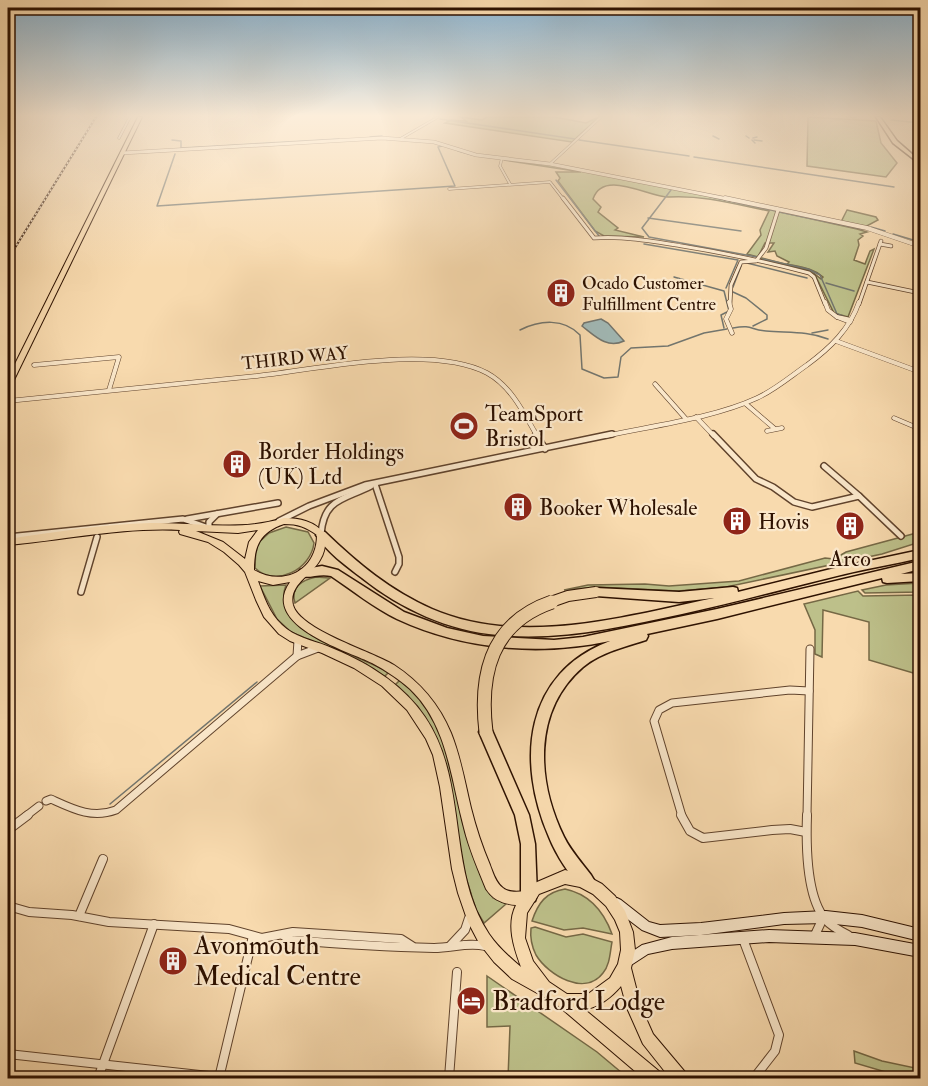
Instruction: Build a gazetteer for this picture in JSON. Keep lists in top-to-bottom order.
{
  "streets": {
    "street": ["THIRD WAY"]
  },
  "places": {
    "building": [
      "Ocado Customer Fulfillment Centre",
      "Border Holdings (UK) Ltd",
      "Booker Wholesale",
      "Hovis",
      "Arco",
      "Avonmouth Medical Centre"
    ],
    "sports": ["TeamSport Bristol"],
    "hotel": ["Bradford Lodge"]
  }
}
